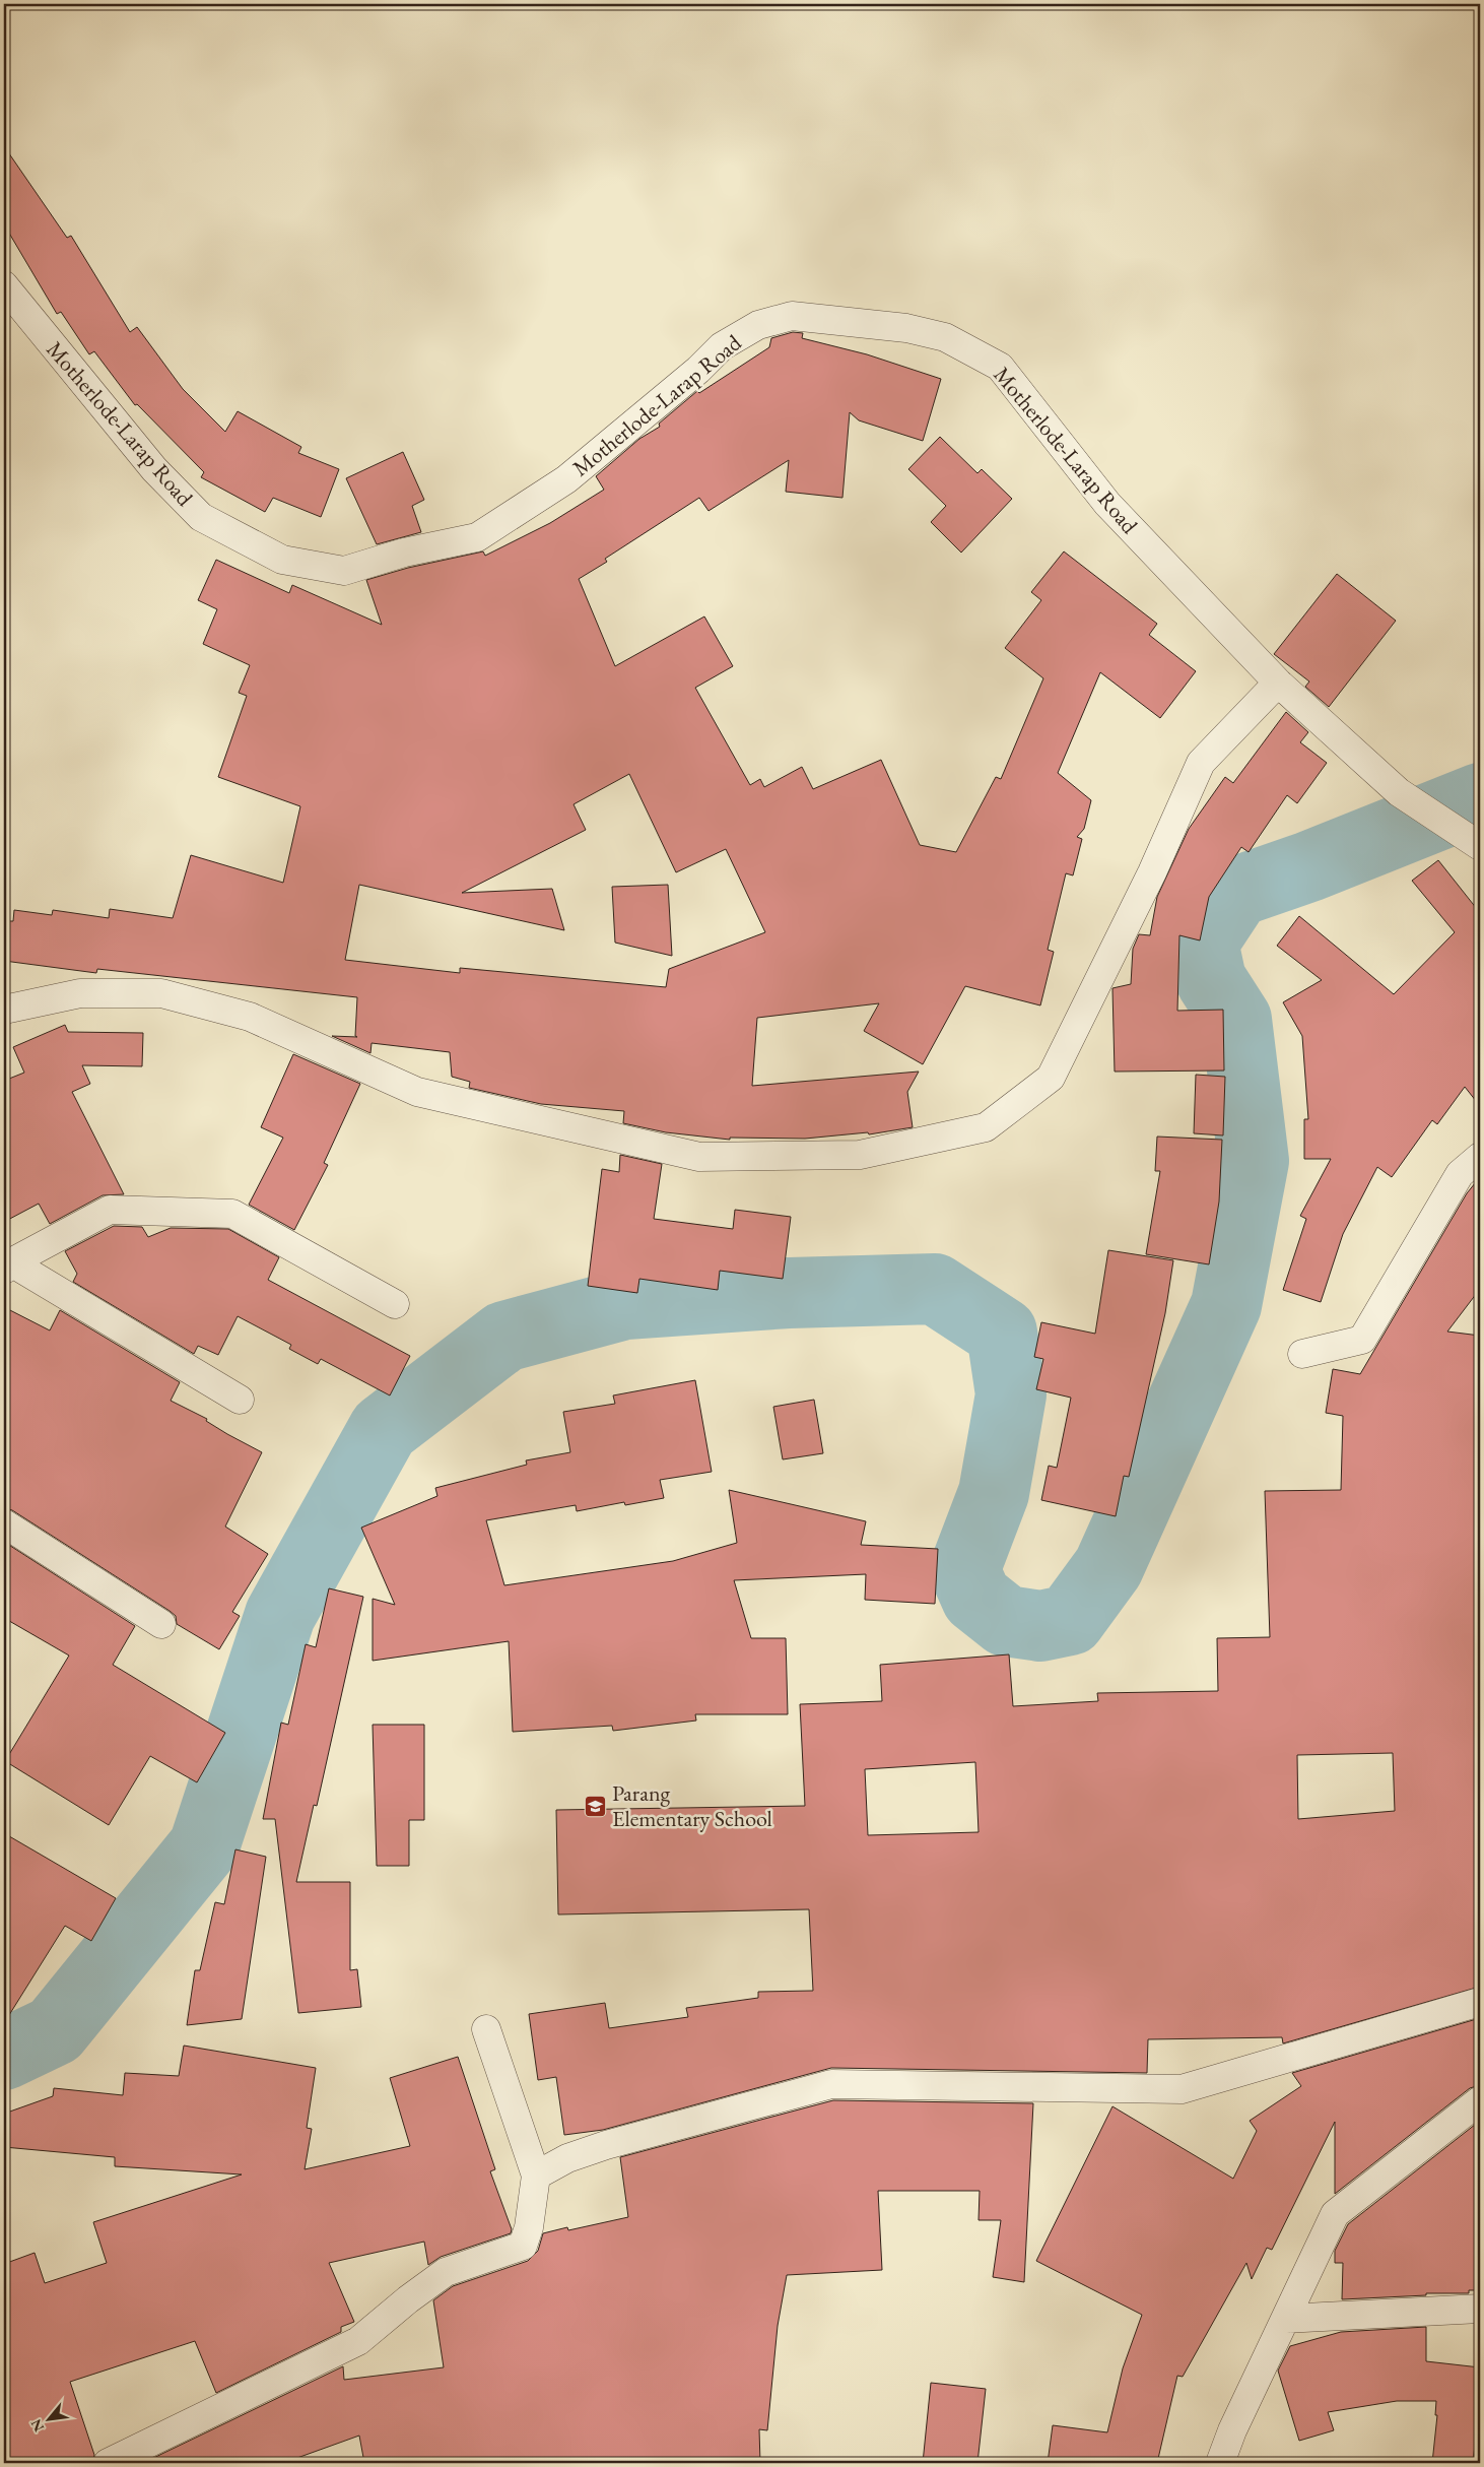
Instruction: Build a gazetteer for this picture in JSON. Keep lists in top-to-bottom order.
{
  "streets": {
    "street": ["Motherlode-Larap Road"]
  },
  "places": {
    "school or university": ["Parang Elementary School"]
  },
  "north": "bottom left"
}
